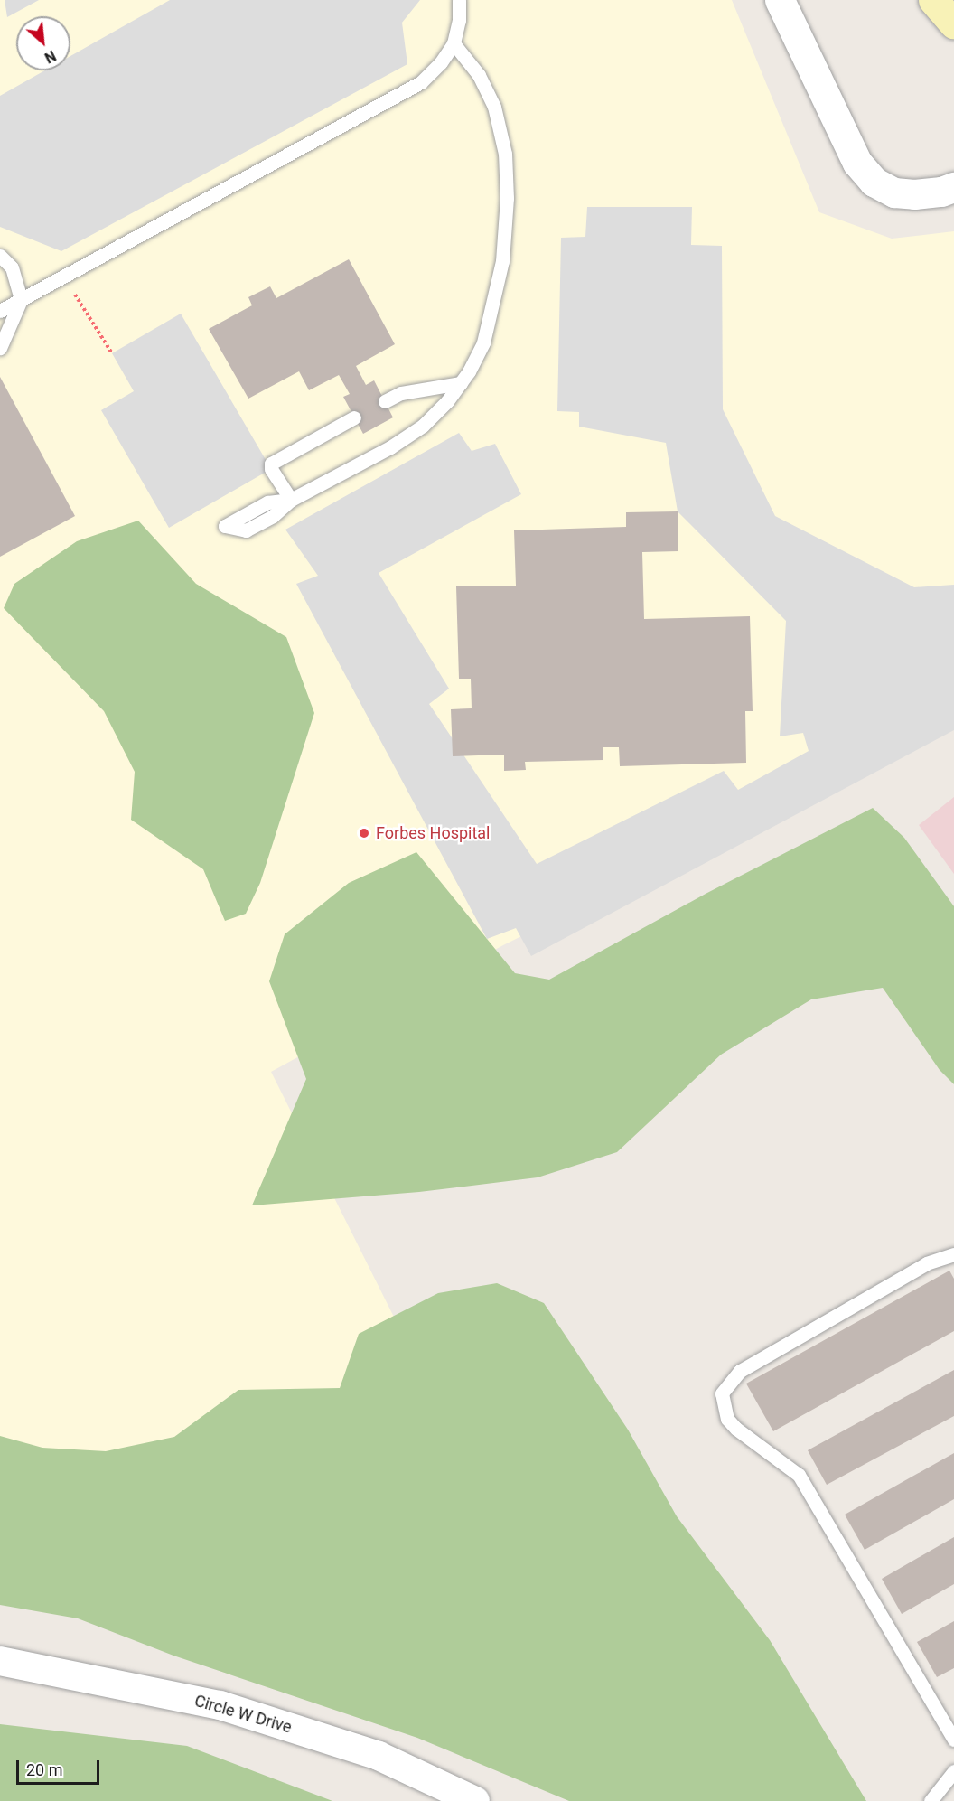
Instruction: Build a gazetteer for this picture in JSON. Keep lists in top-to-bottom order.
{
  "streets": {
    "street": ["Circle W Drive"]
  },
  "places": ["Forbes Hospital"],
  "scale_bar": "20 m",
  "north": "bottom right"
}
